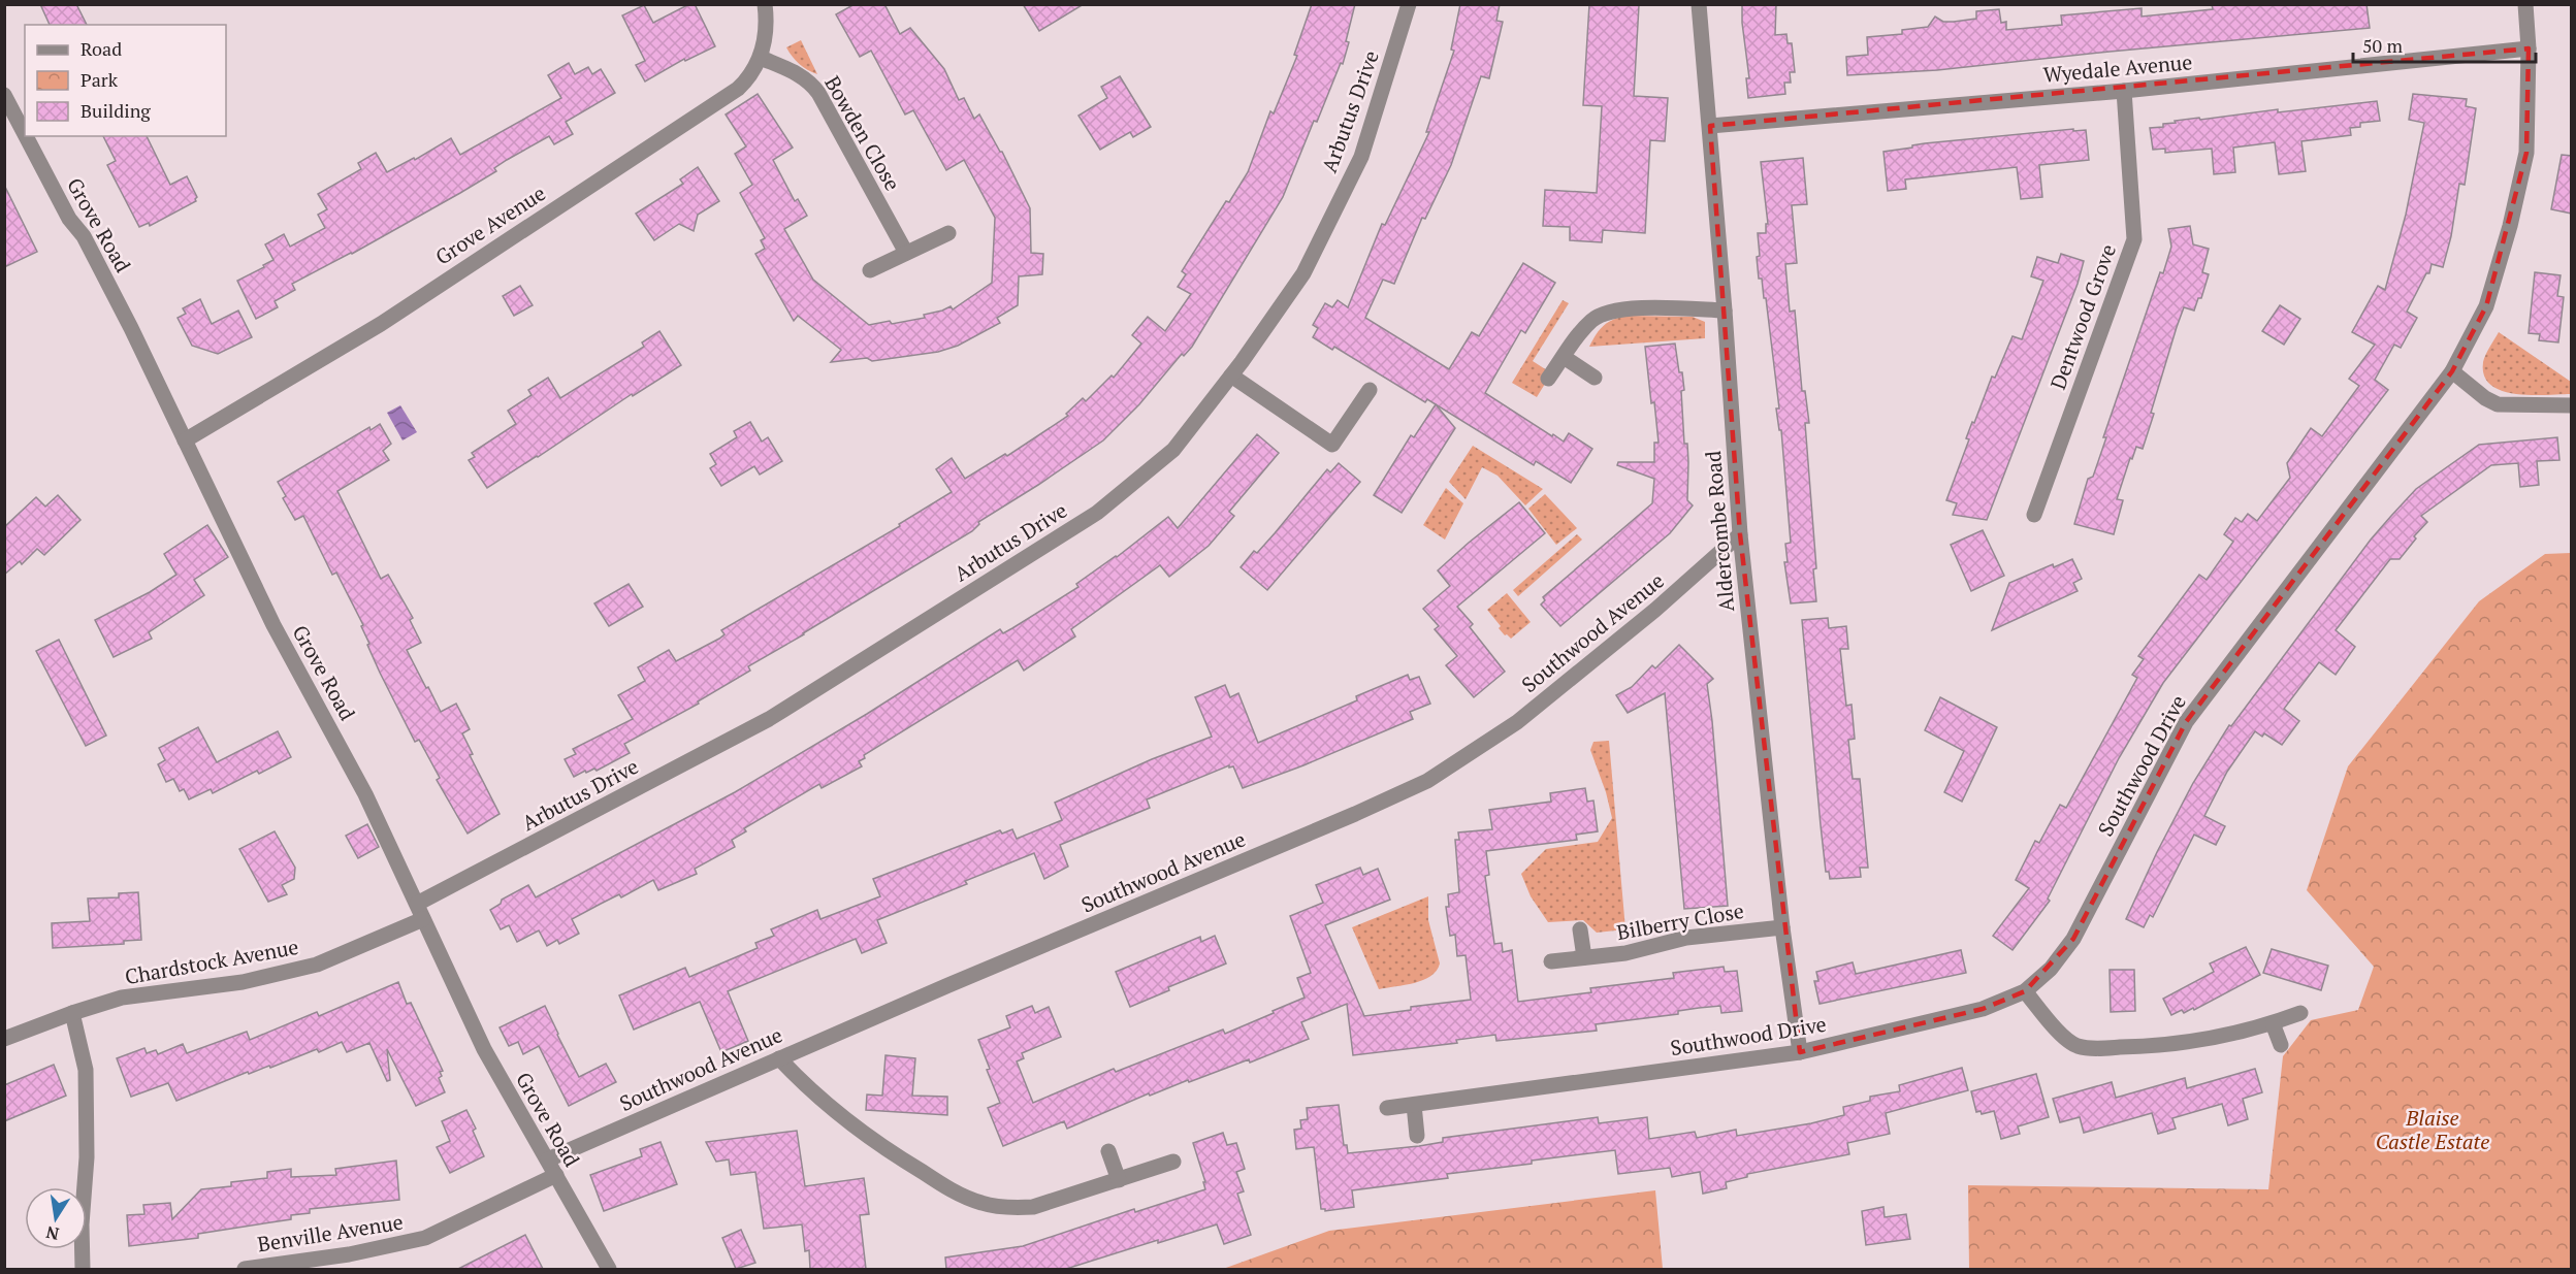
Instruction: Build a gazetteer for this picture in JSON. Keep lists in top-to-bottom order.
{
  "streets": {
    "street": [
      "Wyedale Avenue",
      "Arbutus Drive",
      "Bowden Close",
      "Grove Road",
      "Grove Avenue",
      "Dentwood Grove",
      "Aldercombe Road",
      "Southwood Avenue",
      "Southwood Drive",
      "Bilberry Close",
      "Chardstock Avenue",
      "Benville Avenue"
    ]
  },
  "crossings": [
    ["Wyedale Avenue", "Dentwood Grove"],
    ["Wyedale Avenue", "Aldercombe Road"],
    ["Wyedale Avenue", "Southwood Drive"],
    ["Arbutus Drive", "Grove Road"],
    ["Bowden Close", "Grove Avenue"],
    ["Grove Road", "Grove Avenue"],
    ["Grove Road", "Southwood Avenue"],
    ["Grove Road", "Chardstock Avenue"],
    ["Grove Road", "Benville Avenue"],
    ["Aldercombe Road", "Southwood Avenue"],
    ["Aldercombe Road", "Southwood Drive"],
    ["Aldercombe Road", "Bilberry Close"]
  ],
  "parks": ["Blaise Castle Estate"],
  "legend": ["Road", "Park", "Building"],
  "scale_bar": "50 m",
  "north": "bottom"
}
